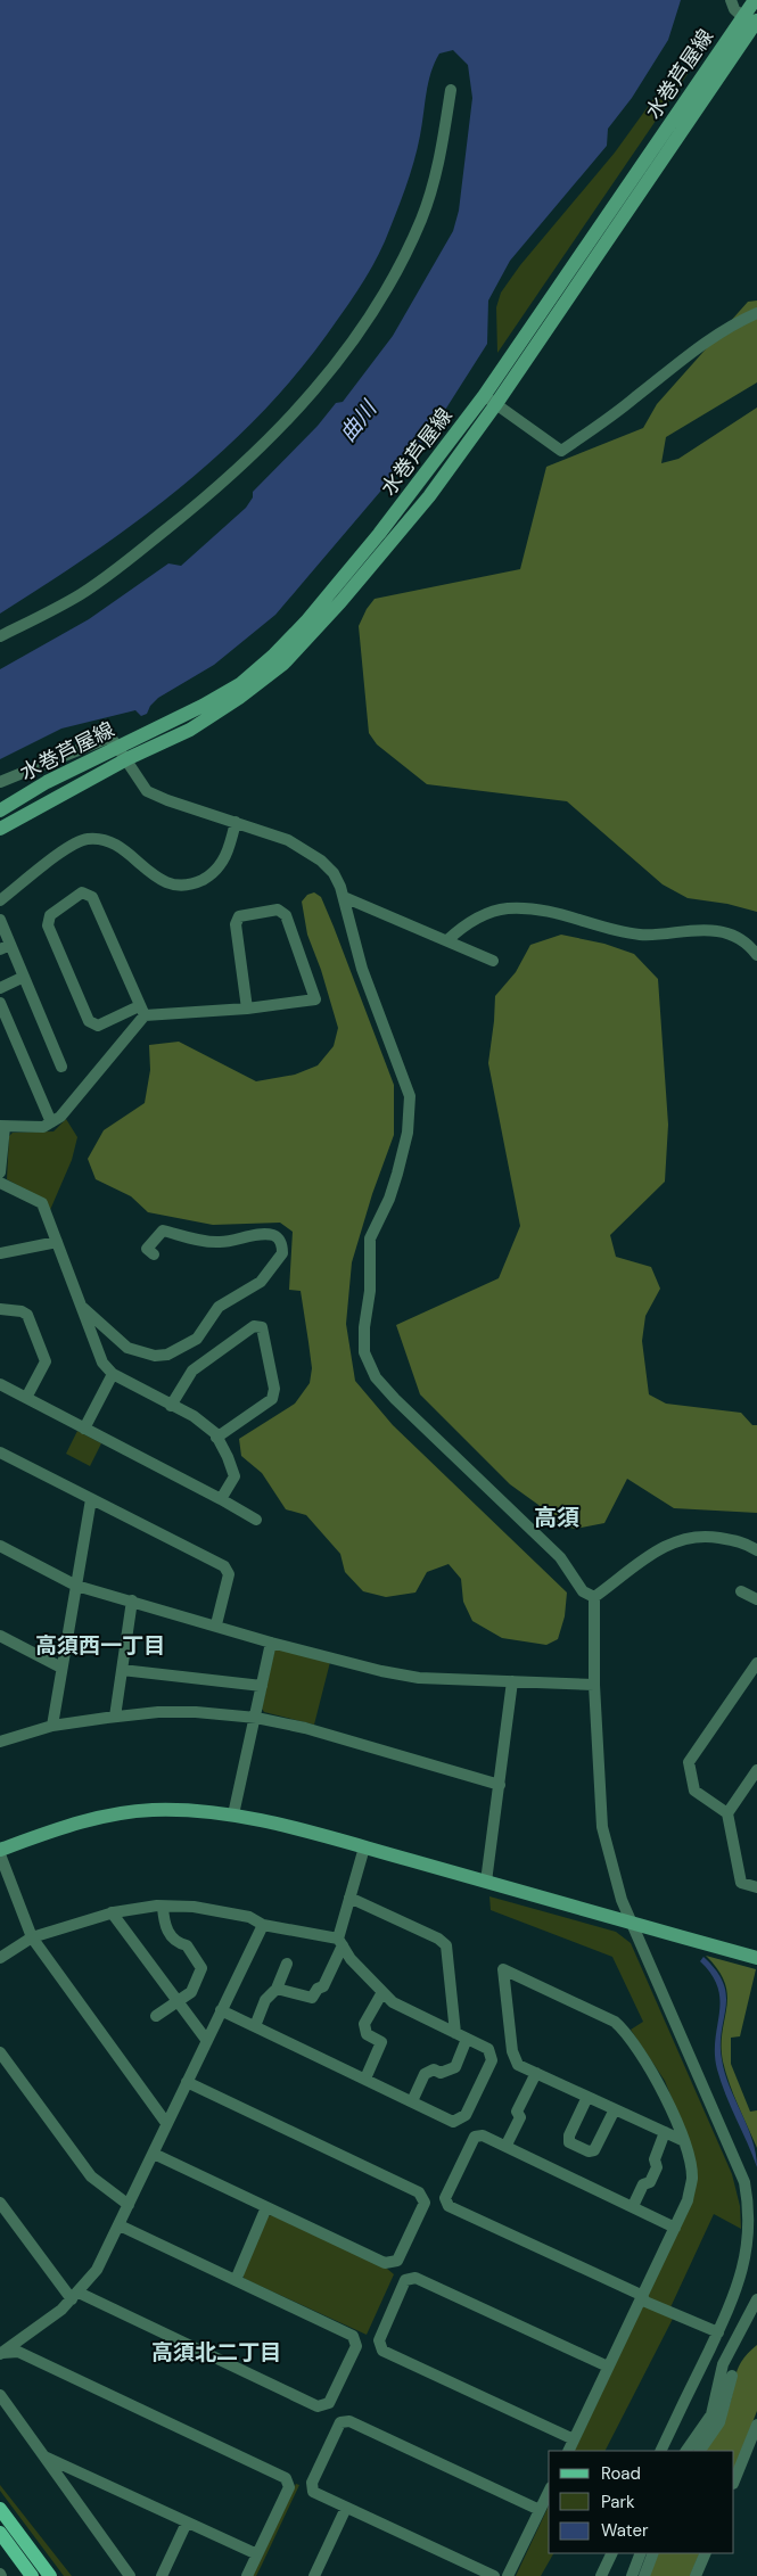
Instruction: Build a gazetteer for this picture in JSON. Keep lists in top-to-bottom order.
{
  "streets": {
    "main road": ["水巻芦屋線"]
  },
  "districts": ["高須", "高須西一丁目", "高須北二丁目"],
  "water": ["曲川"],
  "legend": ["Road", "Park", "Water"]
}
